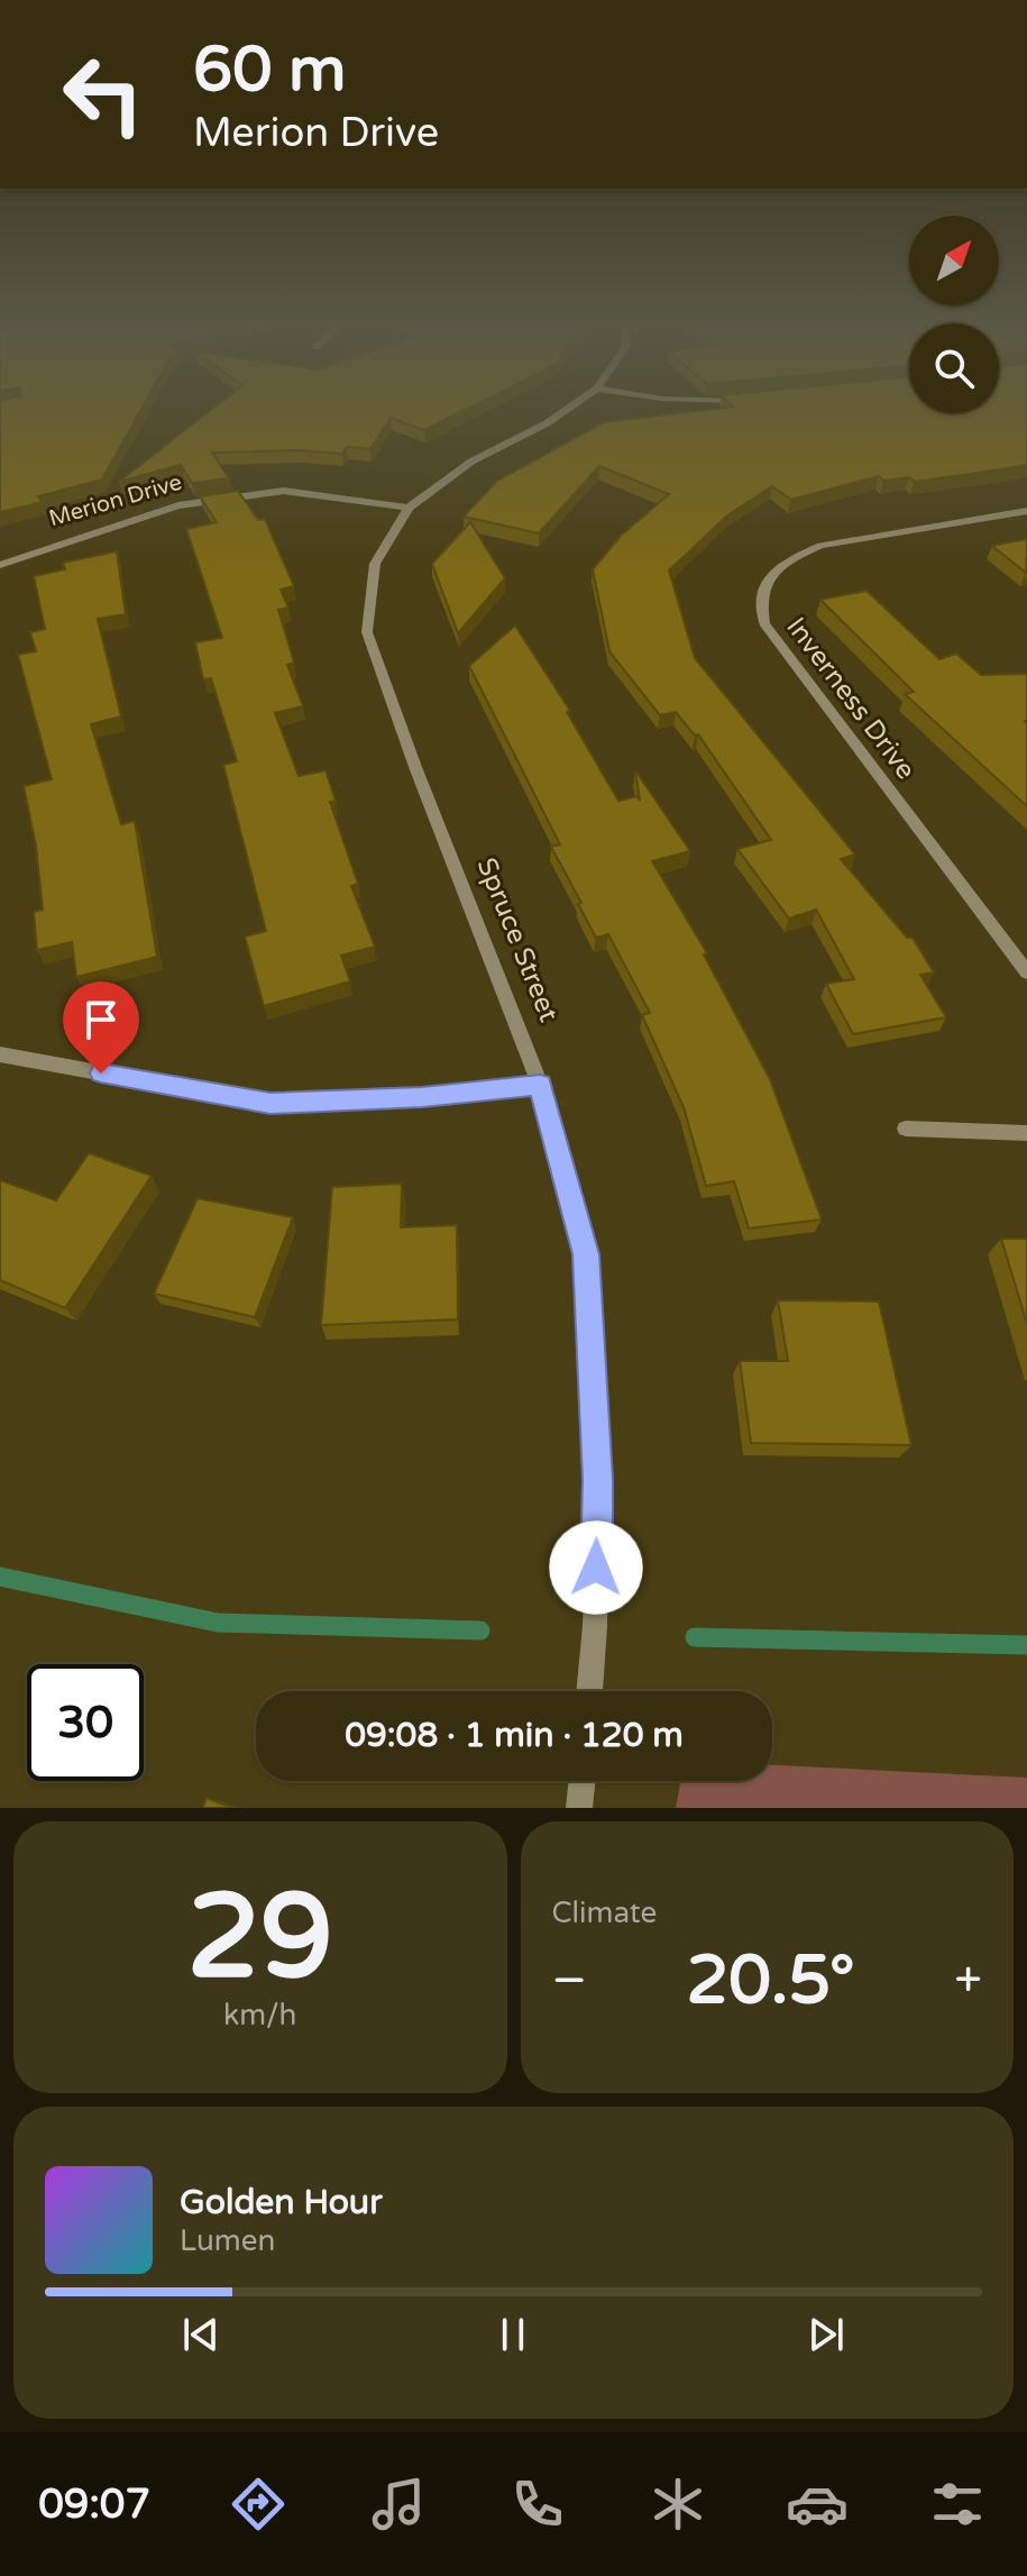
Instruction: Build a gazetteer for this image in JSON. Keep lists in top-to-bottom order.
{
  "streets": {
    "street": ["Merion Drive", "Inverness Drive", "Spruce Street"]
  },
  "crossings": [
    ["Merion Drive", "Spruce Street"]
  ],
  "north": "top right",
  "page": {
    "turn": ["60 m", "Merion Drive"],
    "limit": "30",
    "trip": "09:08 · 1 min · 120 m",
    "tile": [
      ["29", "km/h"],
      "Climate"
    ],
    "heat": ["−", "20.5°", "+"],
    "song": ["Golden Hour", "Lumen"],
    "tabs": "09:07"
  }
}
